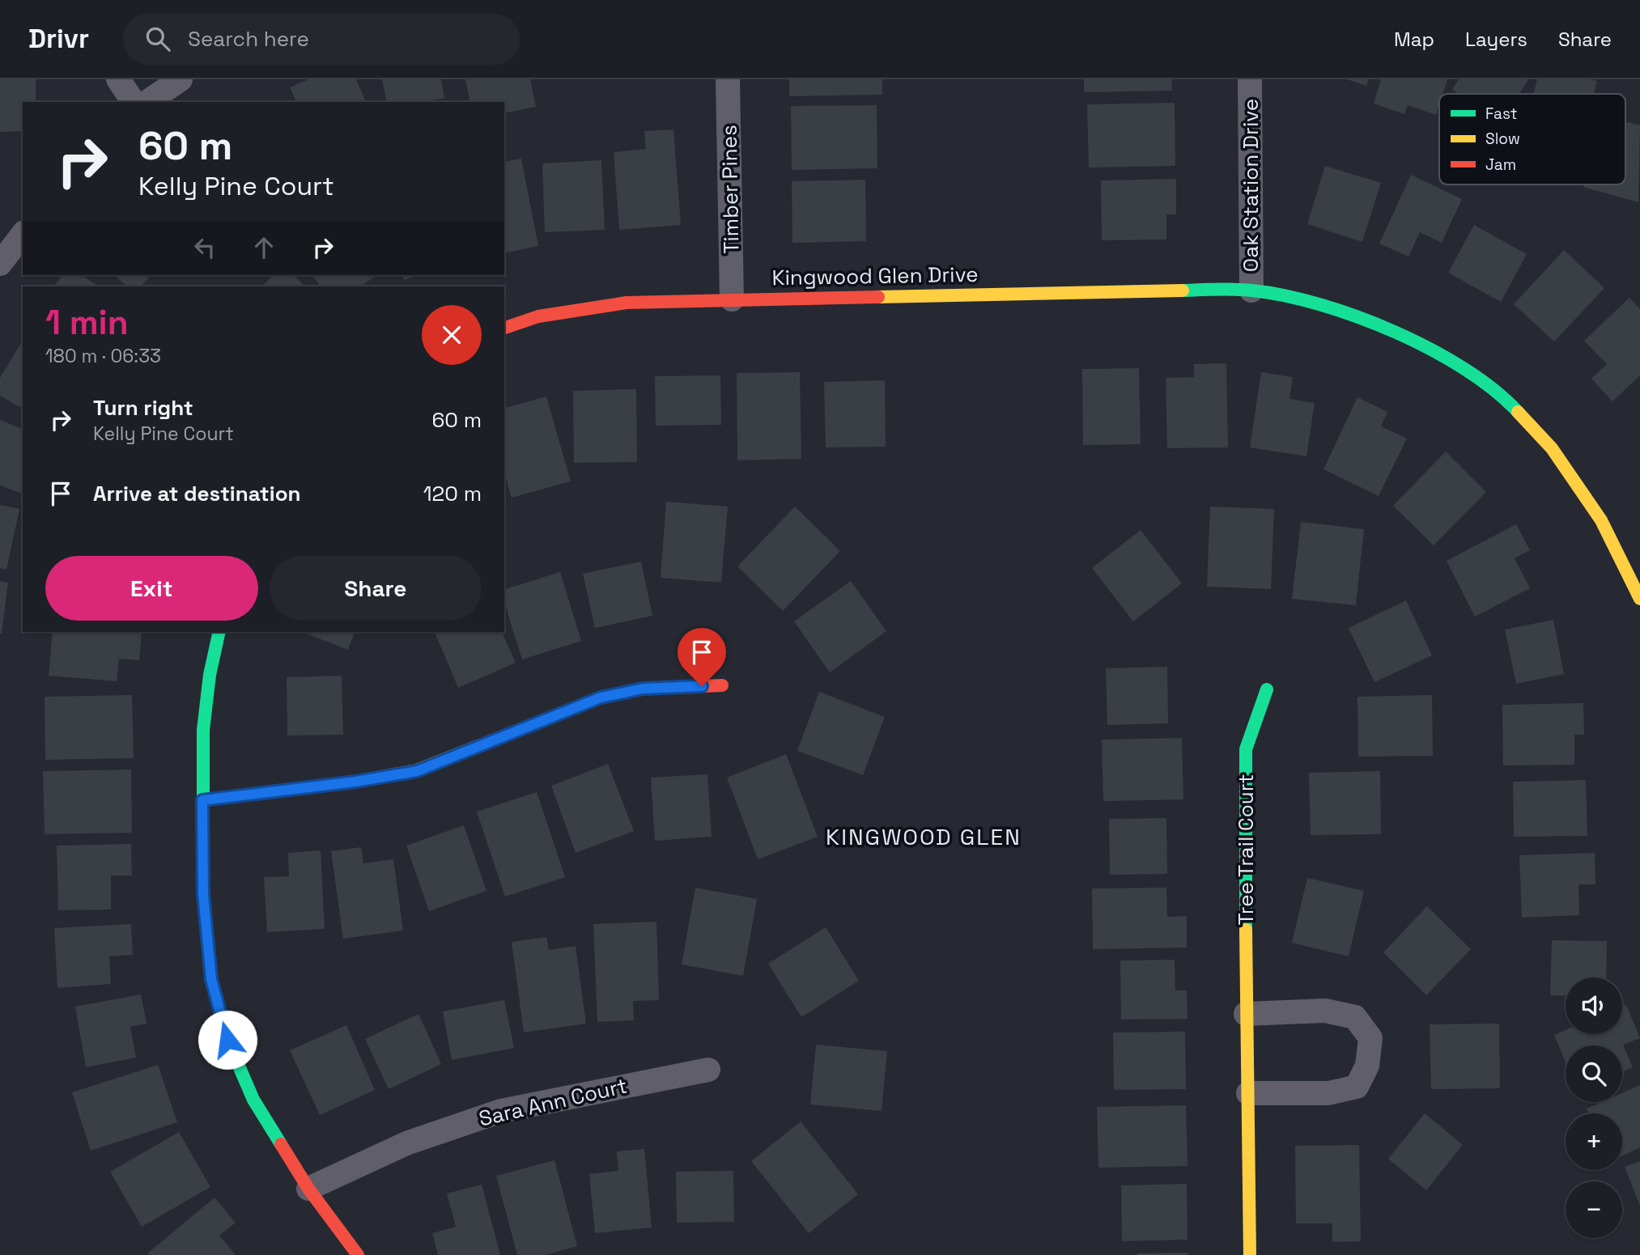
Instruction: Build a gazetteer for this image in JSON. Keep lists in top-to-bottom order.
{
  "streets": {
    "street": [
      "Oak Station Drive",
      "Timber Pines",
      "Kingwood Glen Drive",
      "Tree Trail Court",
      "Sara Ann Court"
    ]
  },
  "crossings": [
    ["Oak Station Drive", "Kingwood Glen Drive"],
    ["Timber Pines", "Kingwood Glen Drive"]
  ],
  "districts": ["KINGWOOD GLEN"],
  "legend": ["Fast", "Slow", "Jam"],
  "page": {
    "header": "Drivr",
    "search": "Search here",
    "nav": ["Map", "Layers", "Share"],
    "turn": ["60 m", "Kelly Pine Court"],
    "heading": ["1 min", "180 m · 06:33"],
    "list": [
      {
        "name": "Turn right",
        "note": "Kelly Pine Court",
        "value": "60 m"
      },
      {
        "name": "Arrive at destination",
        "value": "120 m"
      }
    ],
    "buttons": ["Exit", "Share"],
    "map_buttons": ["+", "−"]
  }
}
